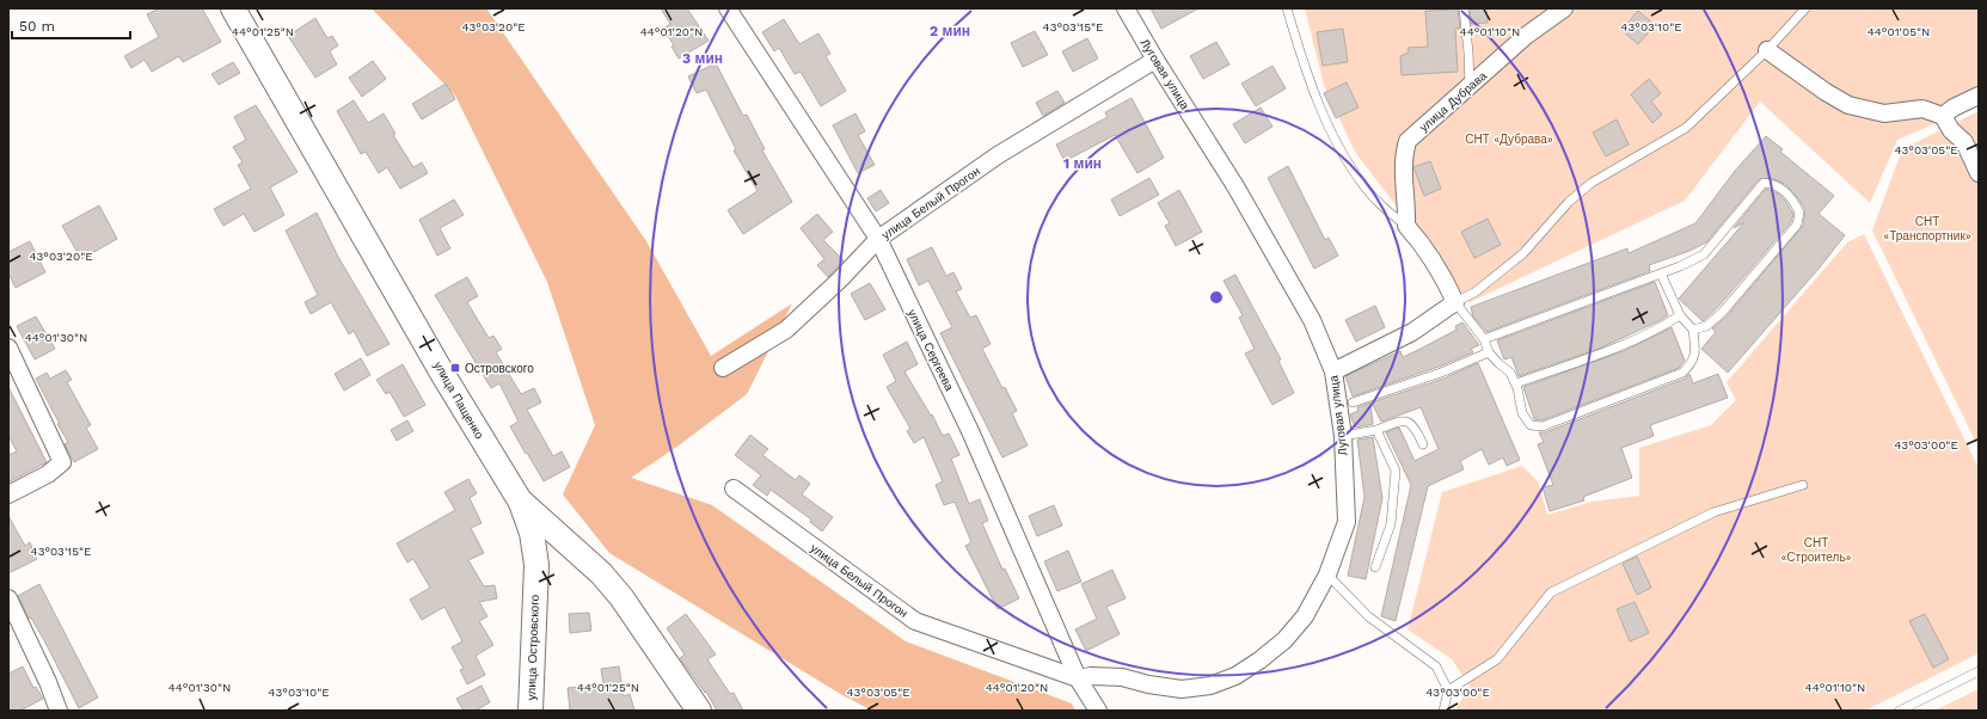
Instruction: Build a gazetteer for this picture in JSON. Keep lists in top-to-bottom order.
{
  "streets": {
    "street": [
      "Луговая улица",
      "улица Дубрава",
      "улица Белый Прогон",
      "улица Сергеева",
      "улица Пащенко",
      "улица Островского"
    ]
  },
  "crossings": [
    ["Луговая улица", "улица Белый Прогон"],
    ["Луговая улица", "улица Сергеева"],
    ["улица Белый Прогон", "улица Сергеева"],
    ["улица Пащенко", "улица Островского"]
  ],
  "parks": ["СНТ «Дубрава»", "СНТ «Транспортник»", "СНТ «Строитель»"],
  "places": {
    "transit": ["Островского"]
  },
  "scale_bar": "50 m",
  "coordinates": [
    "43°03'20\"E",
    "43°03'15\"E",
    "43°03'10\"E",
    "44°01'05\"N",
    "44°01'25\"N",
    "44°01'20\"N",
    "44°01'10\"N",
    "43°03'05\"E",
    "44°01'30\"N",
    "43°03'00\"E"
  ],
  "rings": ["2 мин", "3 мин", "1 мин"]
}
